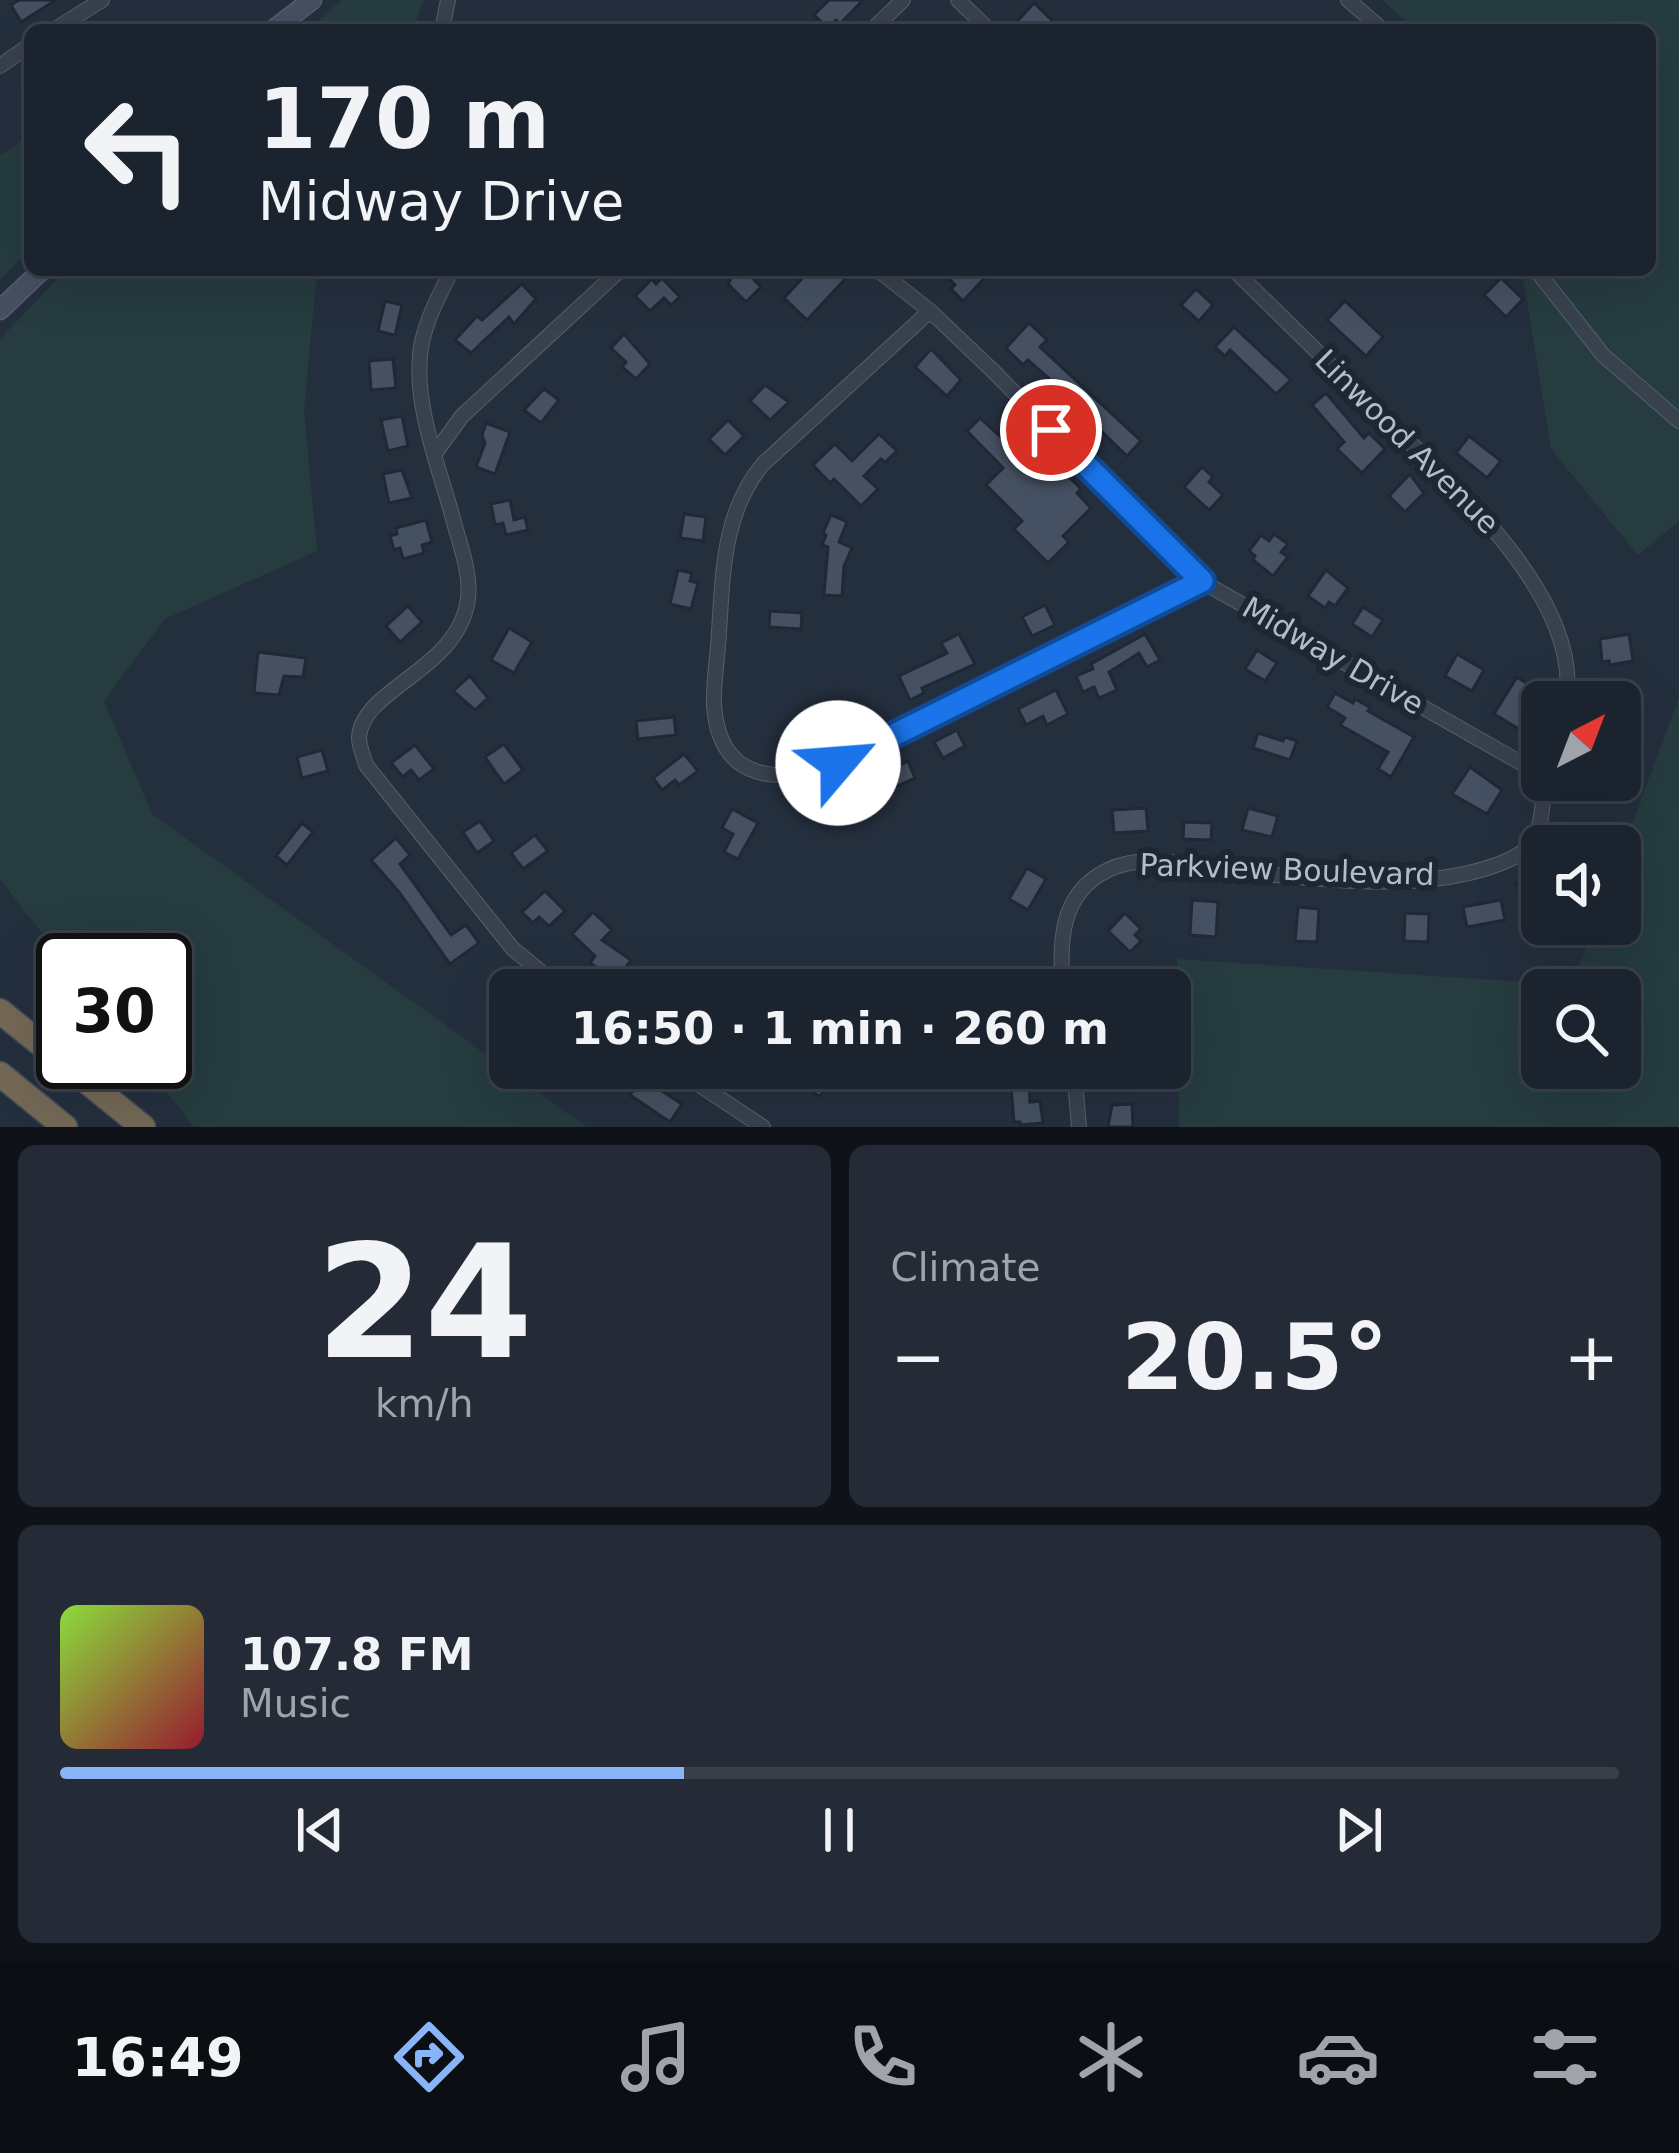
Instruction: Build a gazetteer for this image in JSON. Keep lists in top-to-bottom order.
{
  "streets": {
    "street": ["Linwood Avenue", "Midway Drive", "Parkview Boulevard"]
  },
  "north": "top right",
  "page": {
    "turn": ["170 m", "Midway Drive"],
    "limit": "30",
    "trip": "16:50 · 1 min · 260 m",
    "tile": [
      ["24", "km/h"],
      "Climate"
    ],
    "heat": ["−", "20.5°", "+"],
    "song": ["107.8 FM", "Music"],
    "tabs": "16:49"
  }
}
